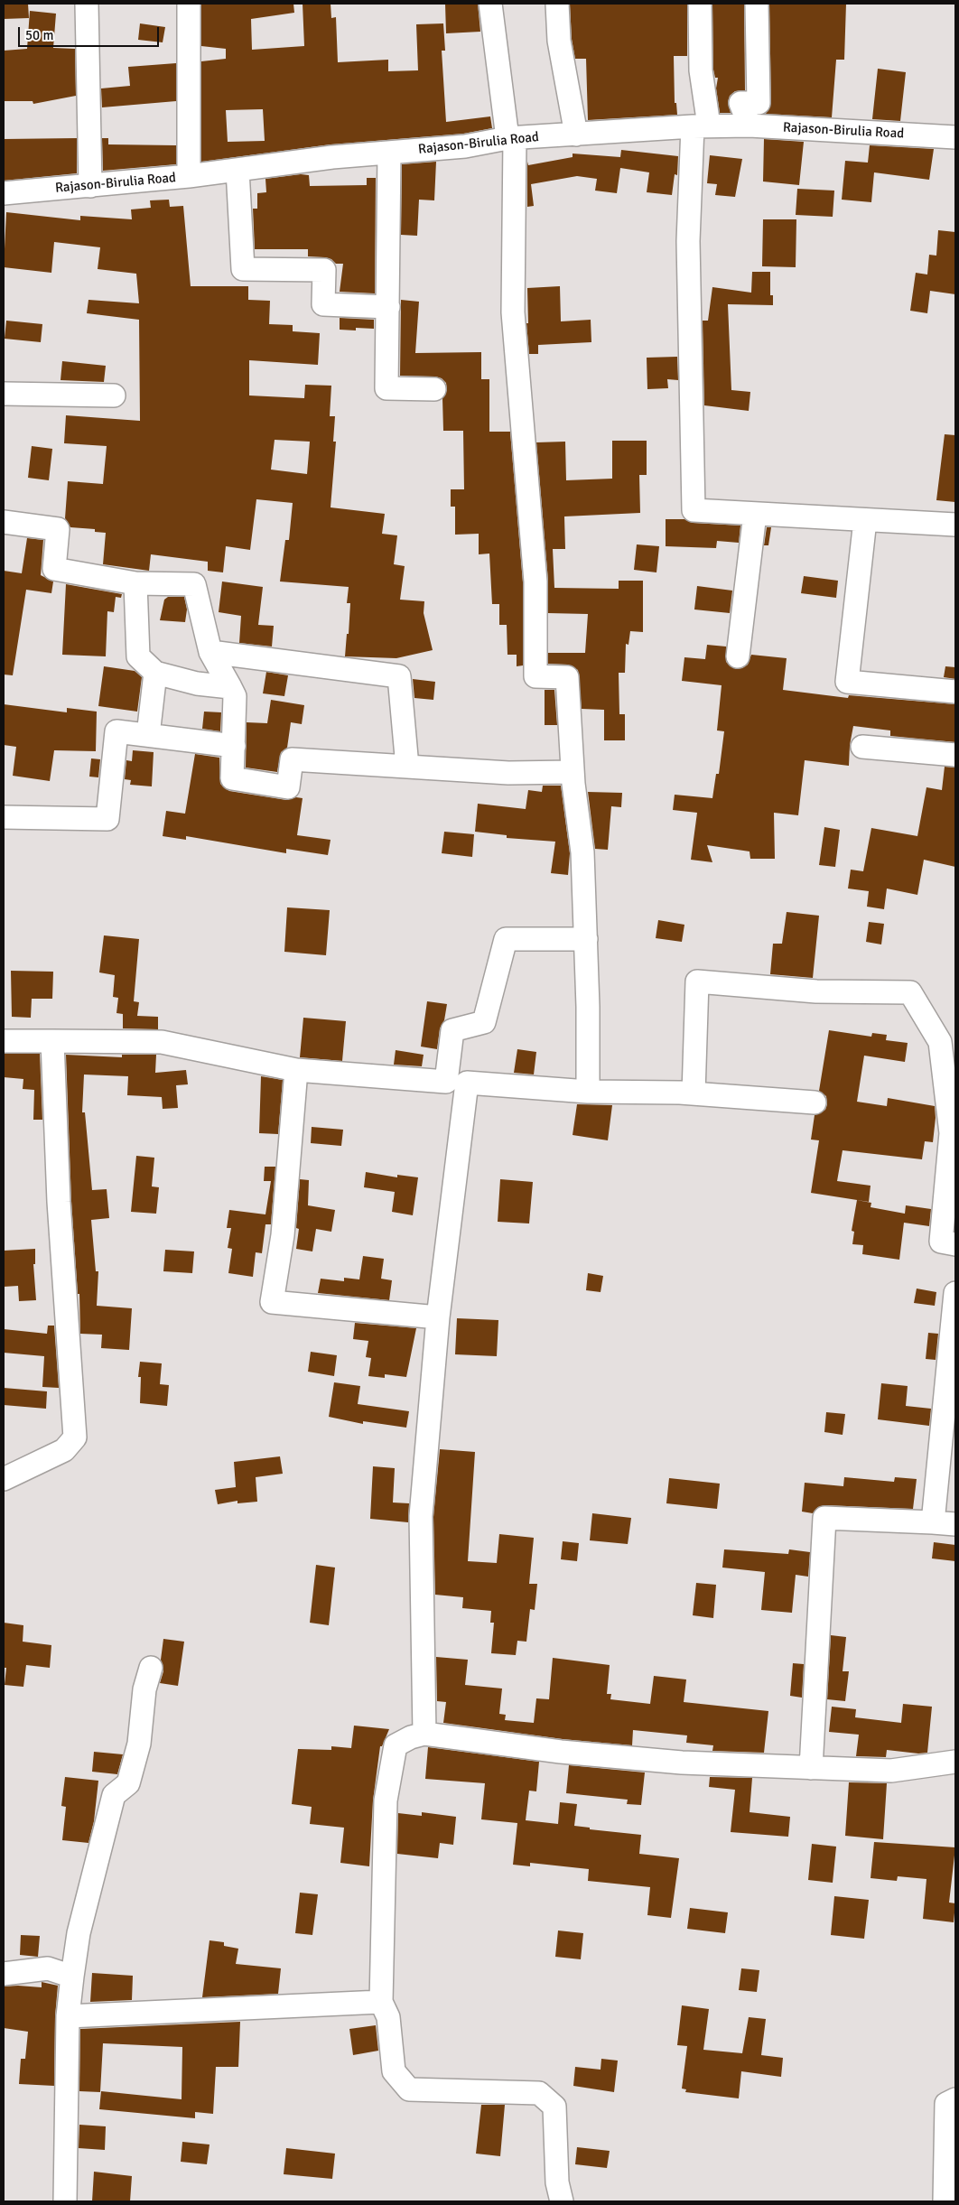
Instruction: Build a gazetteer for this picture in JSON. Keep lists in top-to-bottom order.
{
  "streets": {
    "street": ["Rajason-Birulia Road"]
  },
  "scale_bar": "50 m"
}
